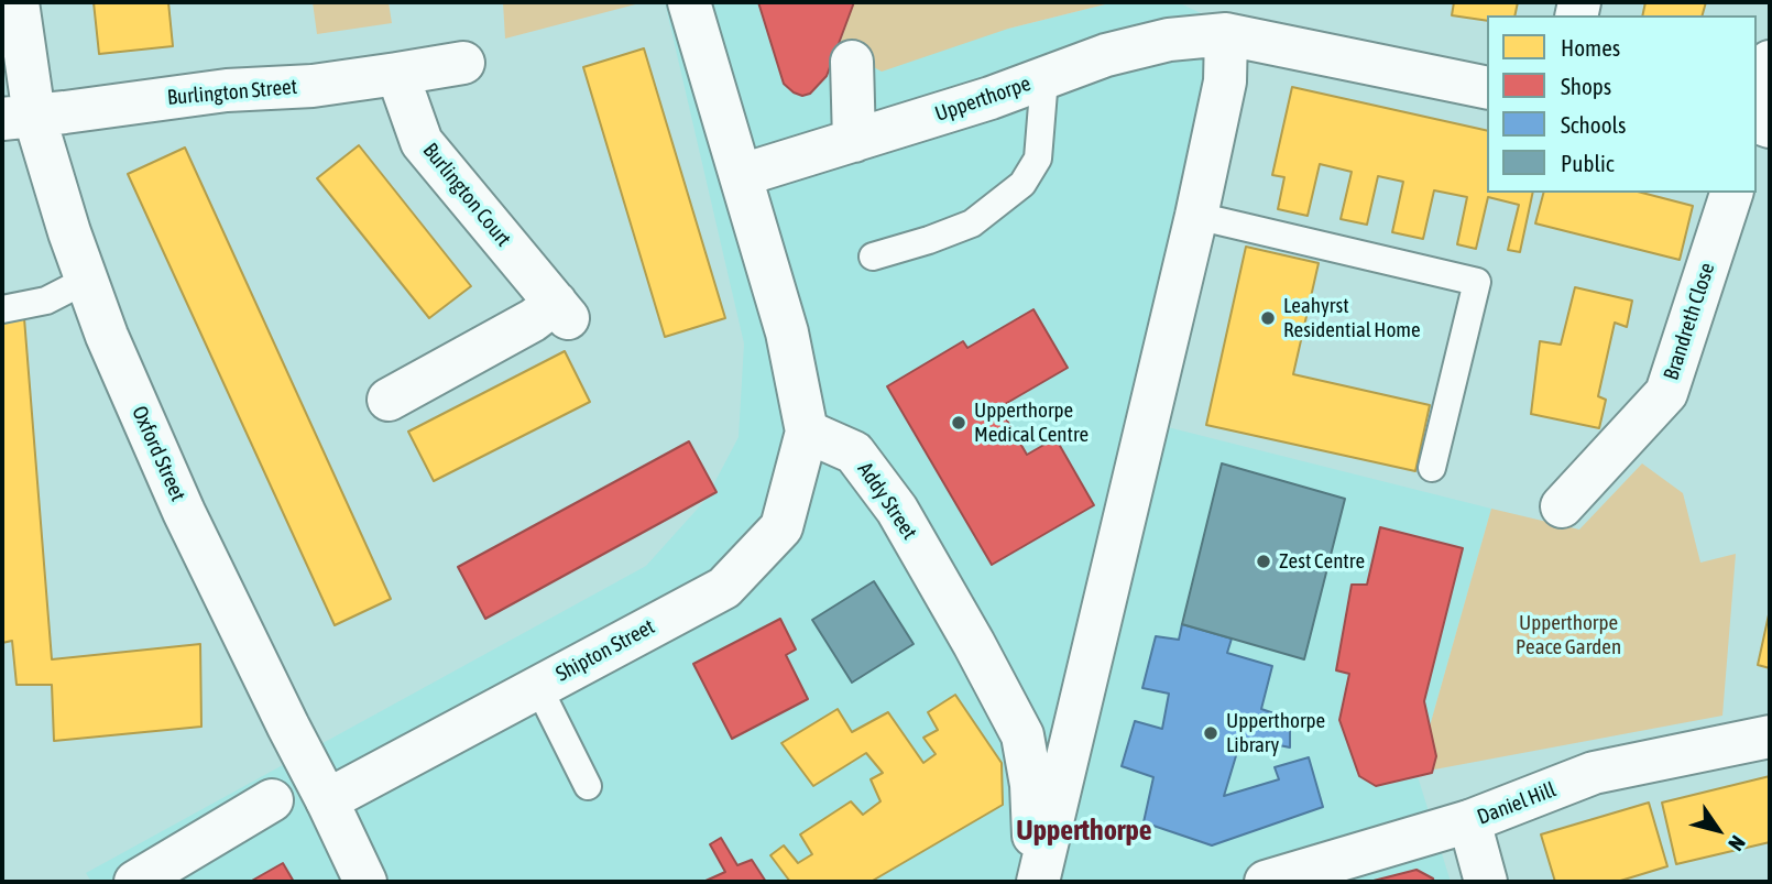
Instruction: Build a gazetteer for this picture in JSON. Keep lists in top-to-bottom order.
{
  "streets": {
    "street": [
      "Burlington Street",
      "Upperthorpe",
      "Burlington Court",
      "Brandreth Close",
      "Oxford Street",
      "Addy Street",
      "Shipton Street",
      "Daniel Hill"
    ]
  },
  "crossings": [
    ["Burlington Street", "Burlington Court"],
    ["Burlington Street", "Oxford Street"],
    ["Oxford Street", "Shipton Street"],
    ["Addy Street", "Shipton Street"]
  ],
  "districts": ["Upperthorpe"],
  "parks": ["Upperthorpe Peace Garden"],
  "places": [
    "Leahyrst Residential Home",
    "Upperthorpe Medical Centre",
    "Zest Centre",
    "Upperthorpe Library"
  ],
  "legend": [
    "Homes",
    "Shops",
    "Schools",
    "Public"
  ],
  "north": "bottom right"
}
